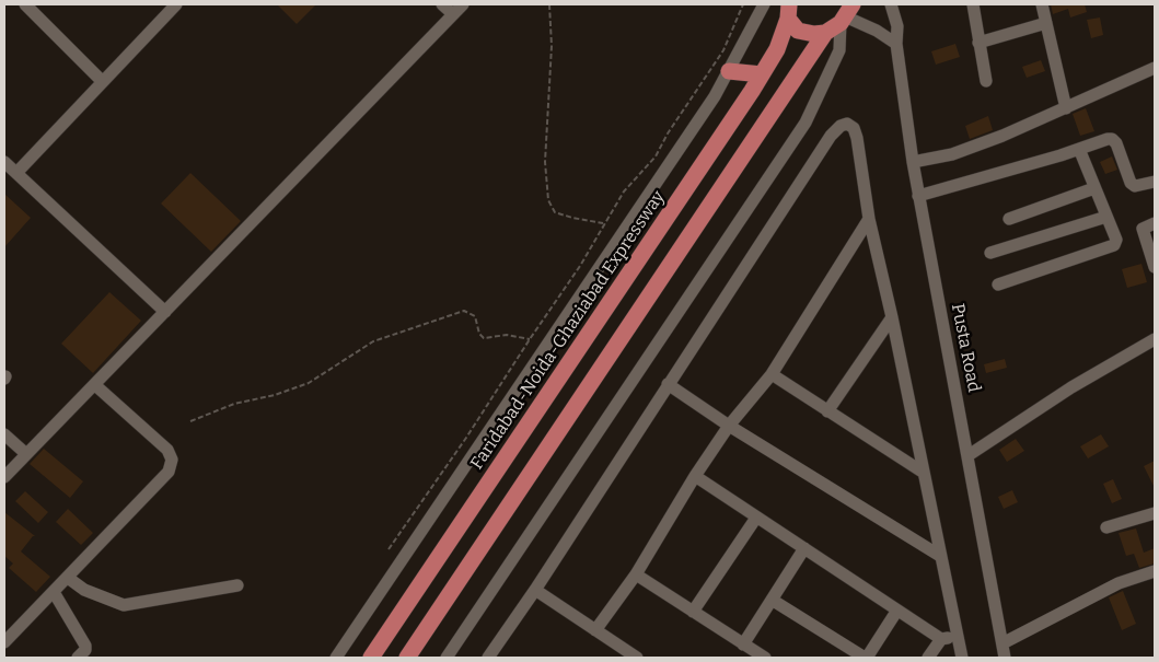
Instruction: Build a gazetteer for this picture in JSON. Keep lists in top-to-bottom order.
{
  "streets": {
    "main road": ["Faridabad-Noida-Ghaziabad Expressway"],
    "street": ["Pusta Road"]
  }
}
